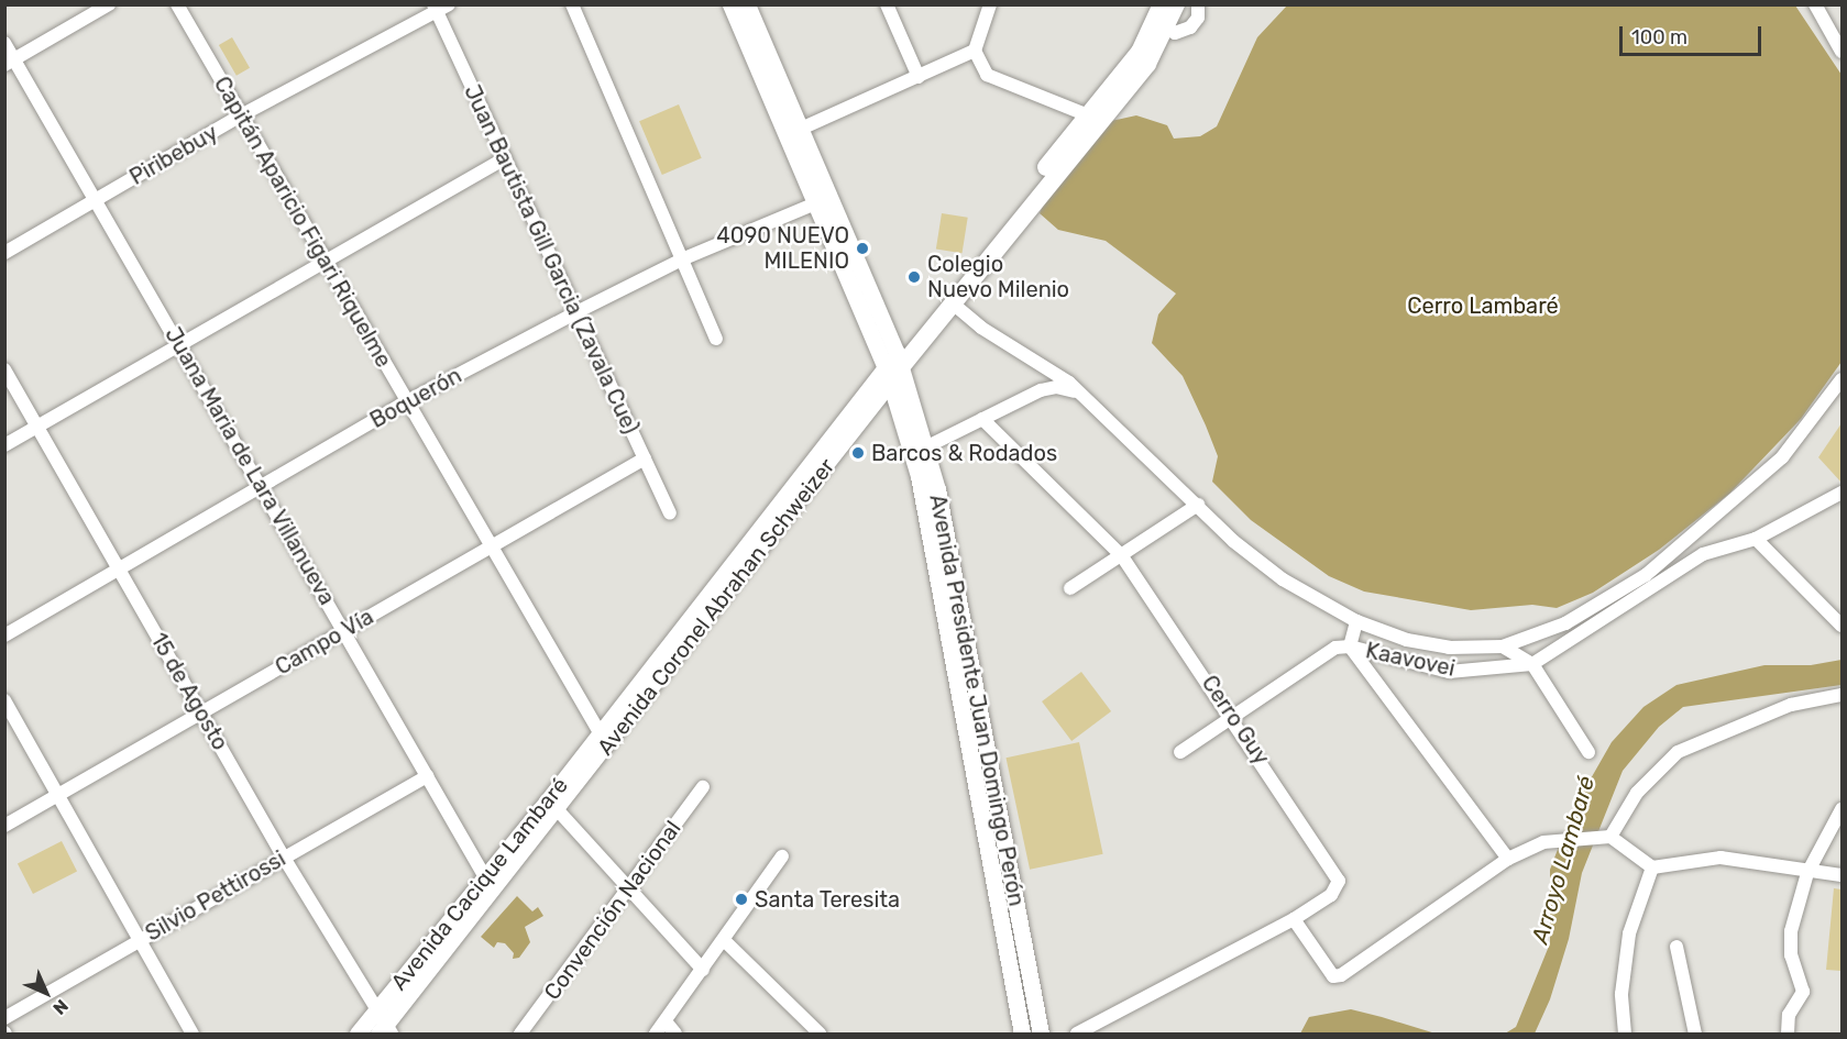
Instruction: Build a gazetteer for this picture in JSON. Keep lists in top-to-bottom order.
{
  "streets": {
    "highway": ["Avenida Coronel Abrahan Schweizer"],
    "main road": ["Avenida Presidente Juan Domingo Perón", "Avenida Cacique Lambaré"],
    "street": [
      "Piribebuy",
      "Capitán Aparicio Figari Riquelme",
      "Juan Bautista Gill Garcia (Zavala Cue)",
      "Boquerón",
      "Juana Maria de Lara Villanueva",
      "Campo Vía",
      "Kaavovei",
      "15 de Agosto",
      "Cerro Guy",
      "Silvio Pettirossi",
      "Convención Nacional"
    ]
  },
  "crossings": [
    ["Piribebuy", "Capitán Aparicio Figari Riquelme"],
    ["Piribebuy", "Juan Bautista Gill Garcia (Zavala Cue)"],
    ["Piribebuy", "Juana Maria de Lara Villanueva"],
    ["Capitán Aparicio Figari Riquelme", "Boquerón"],
    ["Capitán Aparicio Figari Riquelme", "Avenida Coronel Abrahan Schweizer"],
    ["Capitán Aparicio Figari Riquelme", "Campo Vía"],
    ["Capitán Aparicio Figari Riquelme", "Avenida Cacique Lambaré"],
    ["Juan Bautista Gill Garcia (Zavala Cue)", "Boquerón"],
    ["Juan Bautista Gill Garcia (Zavala Cue)", "Campo Vía"],
    ["Boquerón", "Juana Maria de Lara Villanueva"],
    ["Boquerón", "15 de Agosto"],
    ["Boquerón", "Avenida Presidente Juan Domingo Perón"],
    ["Juana Maria de Lara Villanueva", "Campo Vía"],
    ["Juana Maria de Lara Villanueva", "Avenida Cacique Lambaré"],
    ["Juana Maria de Lara Villanueva", "Silvio Pettirossi"],
    ["Avenida Coronel Abrahan Schweizer", "Avenida Presidente Juan Domingo Perón"],
    ["Avenida Coronel Abrahan Schweizer", "Avenida Cacique Lambaré"],
    ["Campo Vía", "15 de Agosto"],
    ["Kaavovei", "Cerro Guy"],
    ["15 de Agosto", "Avenida Cacique Lambaré"],
    ["15 de Agosto", "Silvio Pettirossi"]
  ],
  "water": ["Arroyo Lambaré"],
  "parks": ["Cerro Lambaré"],
  "places": [
    "4090 NUEVO MILENIO",
    "Colegio Nuevo Milenio",
    "Barcos & Rodados",
    "Santa Teresita"
  ],
  "scale_bar": "100 m",
  "north": "bottom right"
}
